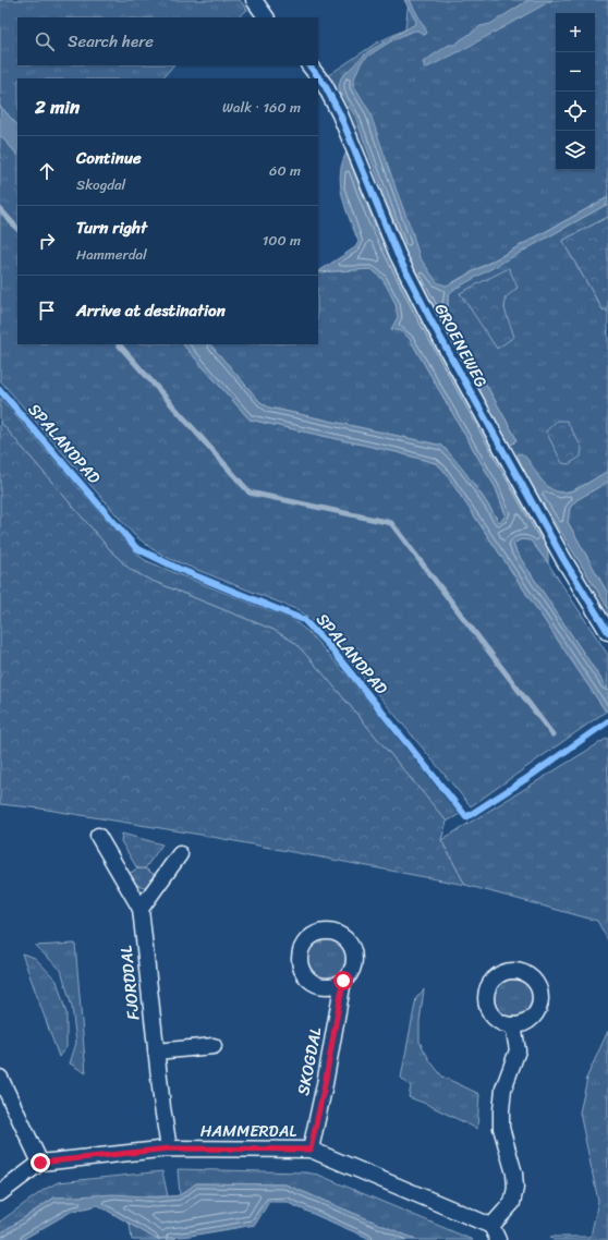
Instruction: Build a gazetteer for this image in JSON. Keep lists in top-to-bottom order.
{
  "streets": {
    "street": [
      "GROENEWEG",
      "FJORDDAL",
      "SKOGDAL",
      "HAMMERDAL"
    ],
    "cycle path": ["SPALANDPAD"]
  },
  "crossings": [
    ["FJORDDAL", "HAMMERDAL"],
    ["SKOGDAL", "HAMMERDAL"]
  ],
  "page": {
    "map_buttons": ["+", "−"],
    "search": "Search here",
    "heading": ["2 min", "Walk · 160 m"],
    "list": [
      ["Continue", "Skogdal", "60 m"],
      ["Turn right", "Hammerdal", "100 m"],
      "Arrive at destination"
    ]
  }
}
